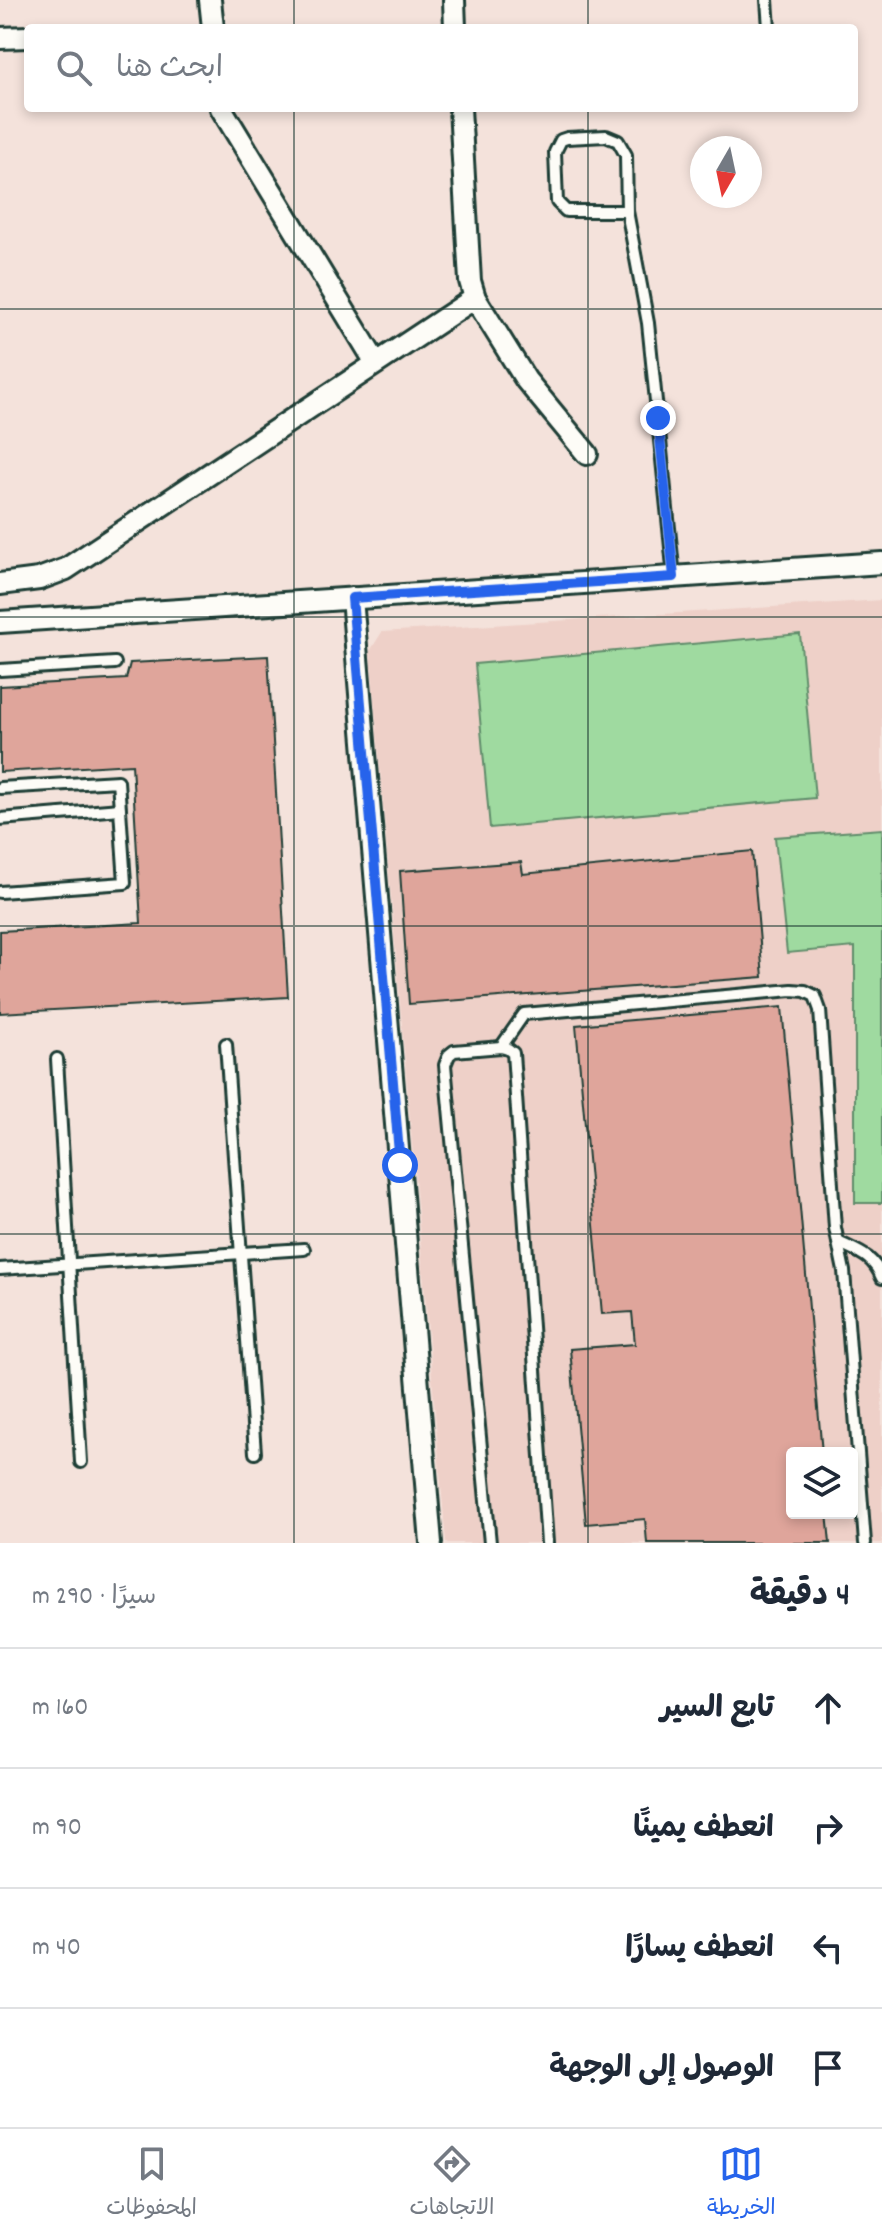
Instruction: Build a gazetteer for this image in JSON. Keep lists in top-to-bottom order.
{
  "north": "bottom",
  "page": {
    "search": "ابحث هنا",
    "heading": ["4 دقيقة", "سيرًا · 290 m"],
    "list": [
      ["تابع السير", "160 m"],
      ["انعطف يمينًا", "90 m"],
      ["انعطف يسارًا", "40 m"],
      "الوصول إلى الوجهة"
    ],
    "nav": ["الخريطة", "الاتجاهات", "المحفوظات"]
  }
}
